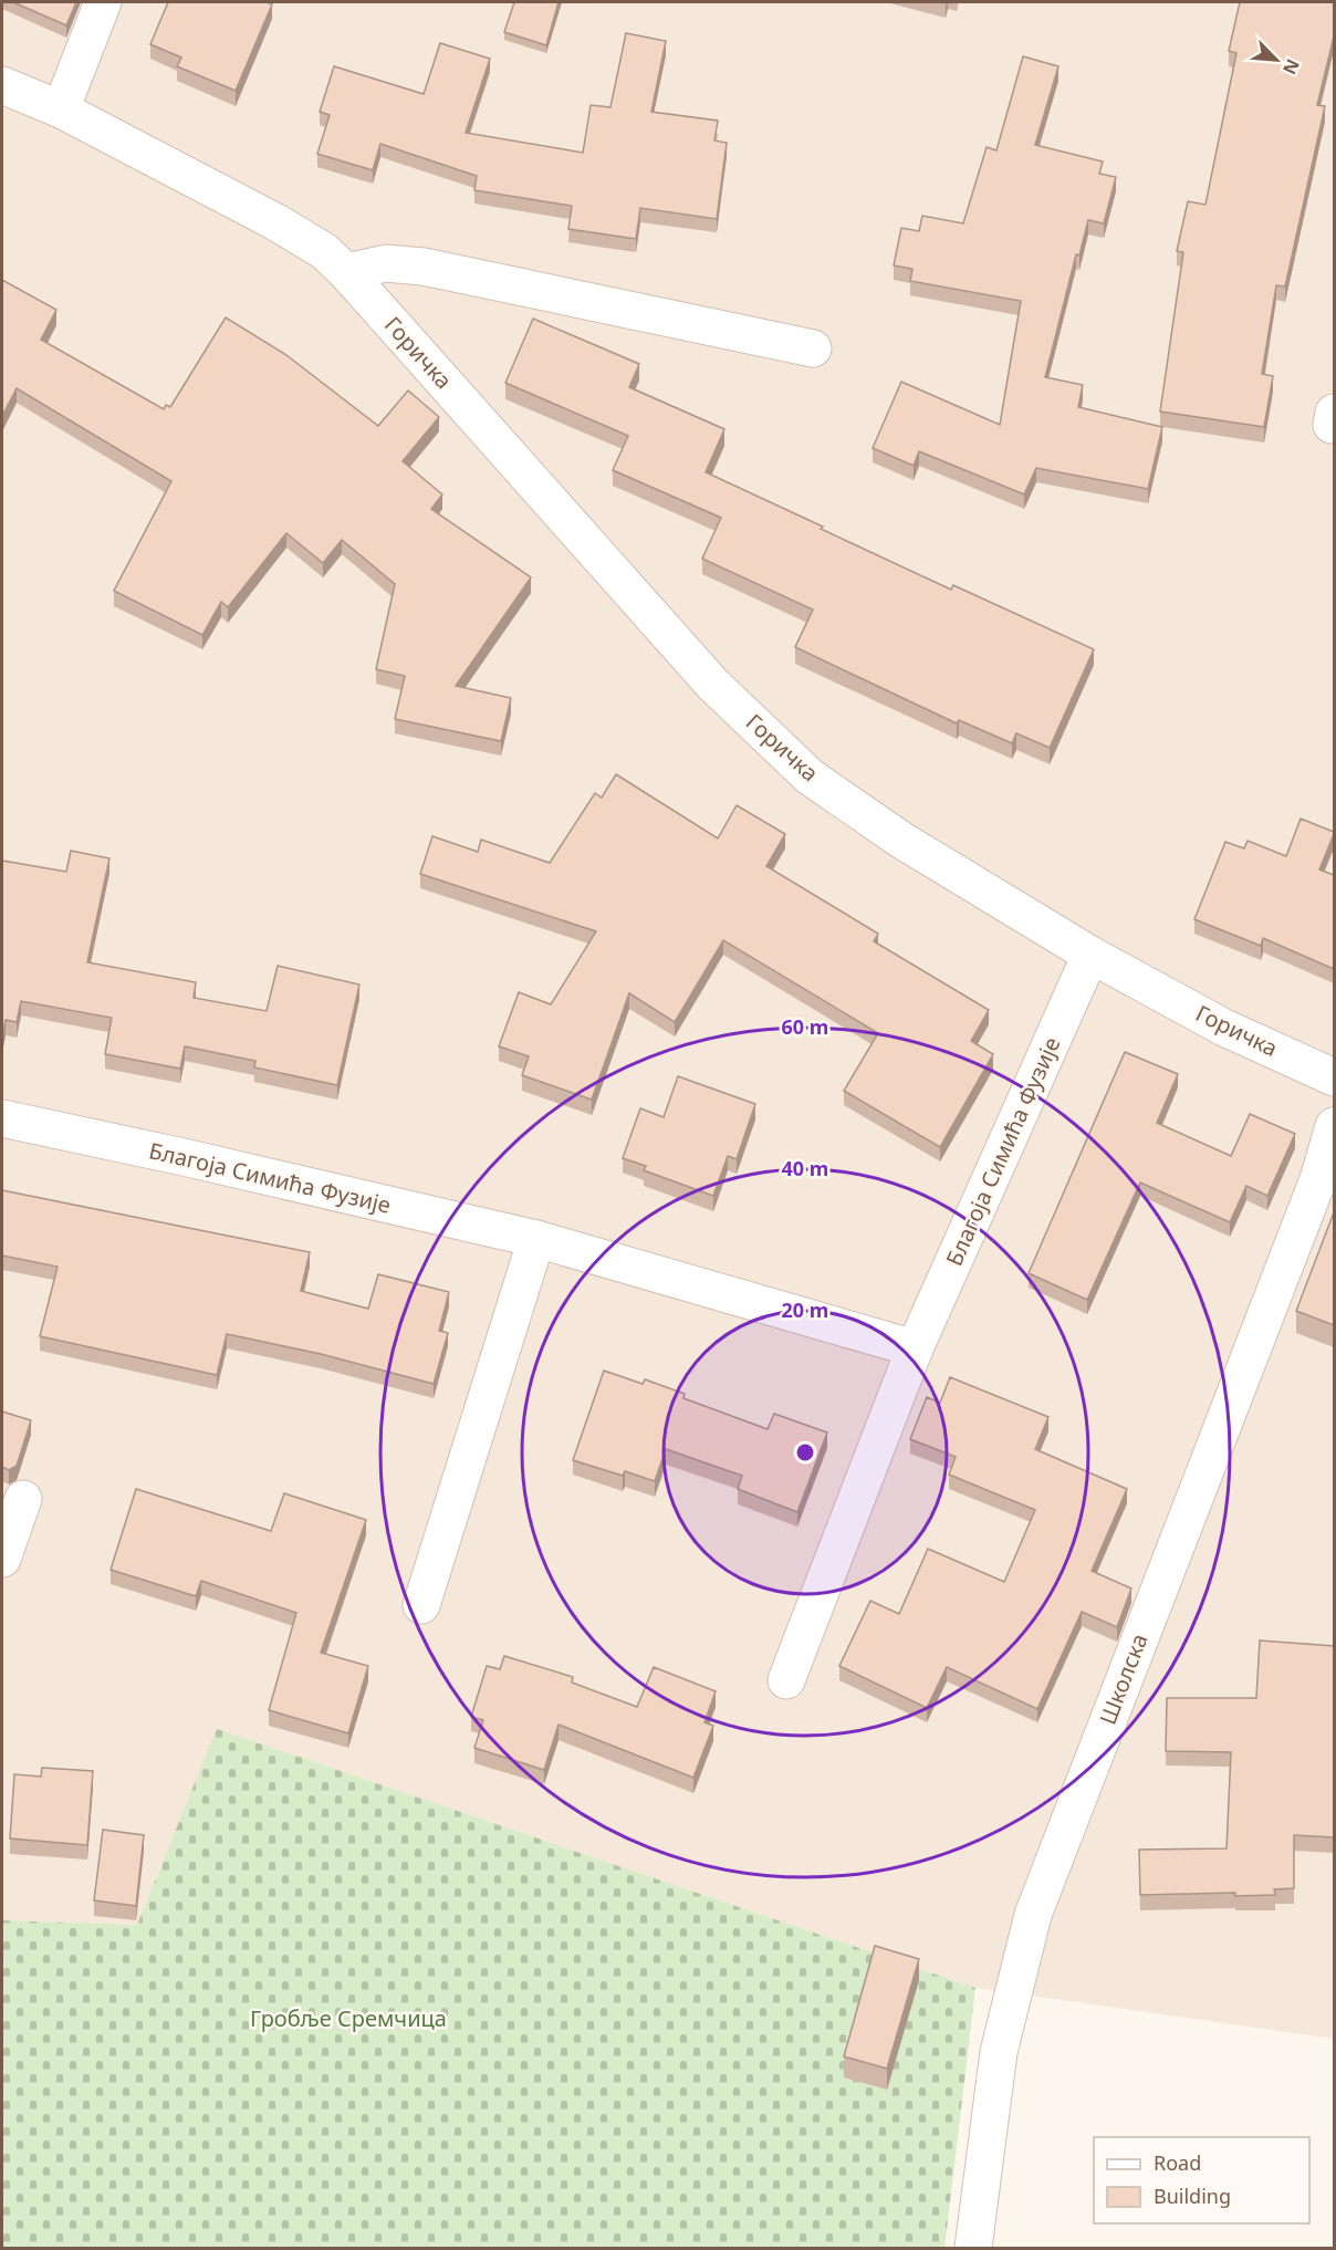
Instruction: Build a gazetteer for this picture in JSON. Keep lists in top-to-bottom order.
{
  "streets": {
    "street": ["Горичка", "Благоја Симића Фузије", "Школска"]
  },
  "crossings": [
    ["Горичка", "Благоја Симића Фузије"]
  ],
  "parks": ["Гробље Сремчица"],
  "legend": ["Road", "Building"],
  "north": "bottom right",
  "rings": ["60 m", "40 m", "20 m"]
}
